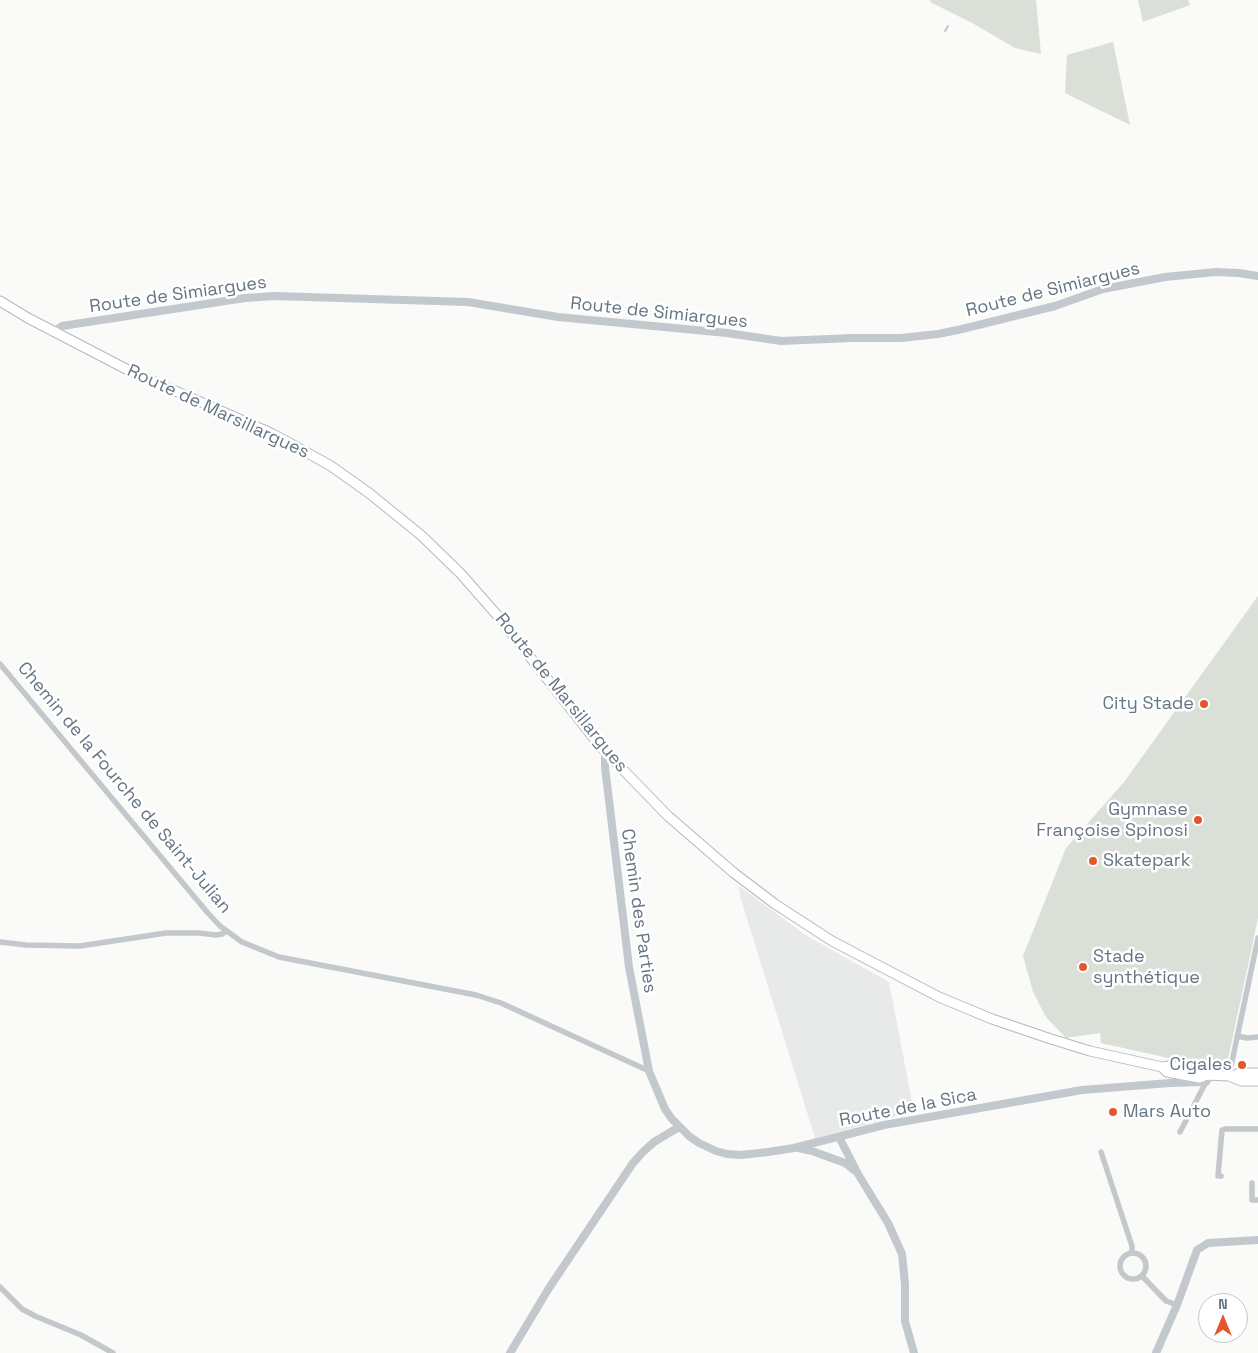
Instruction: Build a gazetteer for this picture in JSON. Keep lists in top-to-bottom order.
{
  "streets": {
    "main road": ["Route de Marsillargues"],
    "street": [
      "Route de Simiargues",
      "Chemin de la Fourche de Saint-Julian",
      "Chemin des Parties",
      "Route de la Sica"
    ]
  },
  "crossings": [
    ["Route de Simiargues", "Route de Marsillargues"],
    ["Route de Marsillargues", "Chemin des Parties"],
    ["Route de Marsillargues", "Route de la Sica"],
    ["Chemin de la Fourche de Saint-Julian", "Chemin des Parties"],
    ["Chemin de la Fourche de Saint-Julian", "Route de la Sica"],
    ["Chemin des Parties", "Route de la Sica"]
  ],
  "places": [
    "City Stade",
    "Gymnase Françoise Spinosi",
    "Skatepark",
    "Stade synthétique",
    "Cigales",
    "Mars Auto"
  ],
  "north": "top"
}
